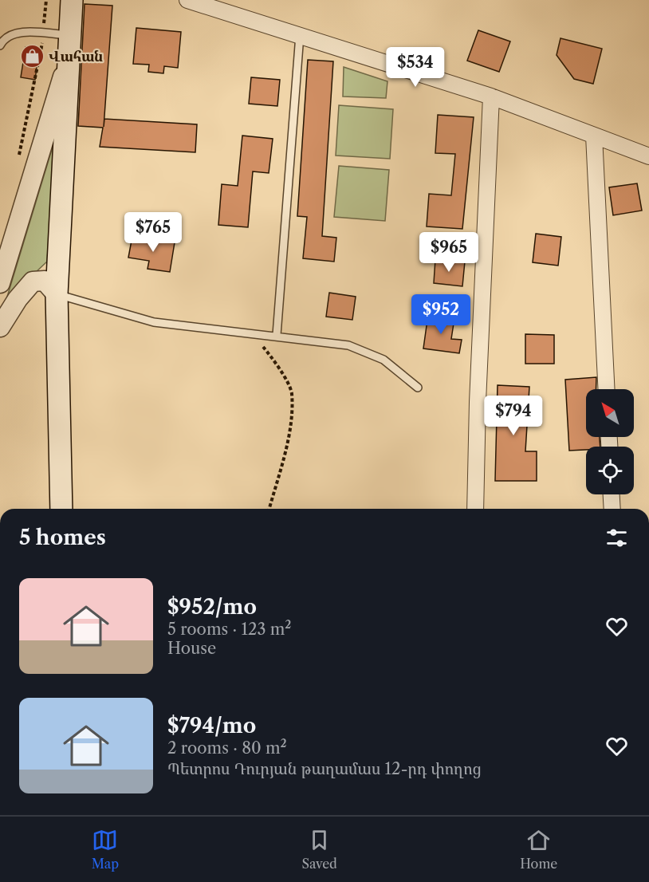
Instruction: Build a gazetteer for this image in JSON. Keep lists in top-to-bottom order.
{
  "places": {
    "shop": ["Վահան"]
  },
  "north": "top left",
  "page": {
    "price": [
      "$534",
      "$765",
      "$965",
      "$952",
      "$794"
    ],
    "heading": "5 homes",
    "list": [
      {
        "name": "$952/mo",
        "note": "5 rooms · 123 m² · House"
      },
      {
        "name": "$794/mo",
        "note": "2 rooms · 80 m² · Պետրոս Դուրյան թաղամաս 12-րդ փողոց"
      }
    ],
    "tabs": ["Map", "Saved", "Home"]
  }
}
